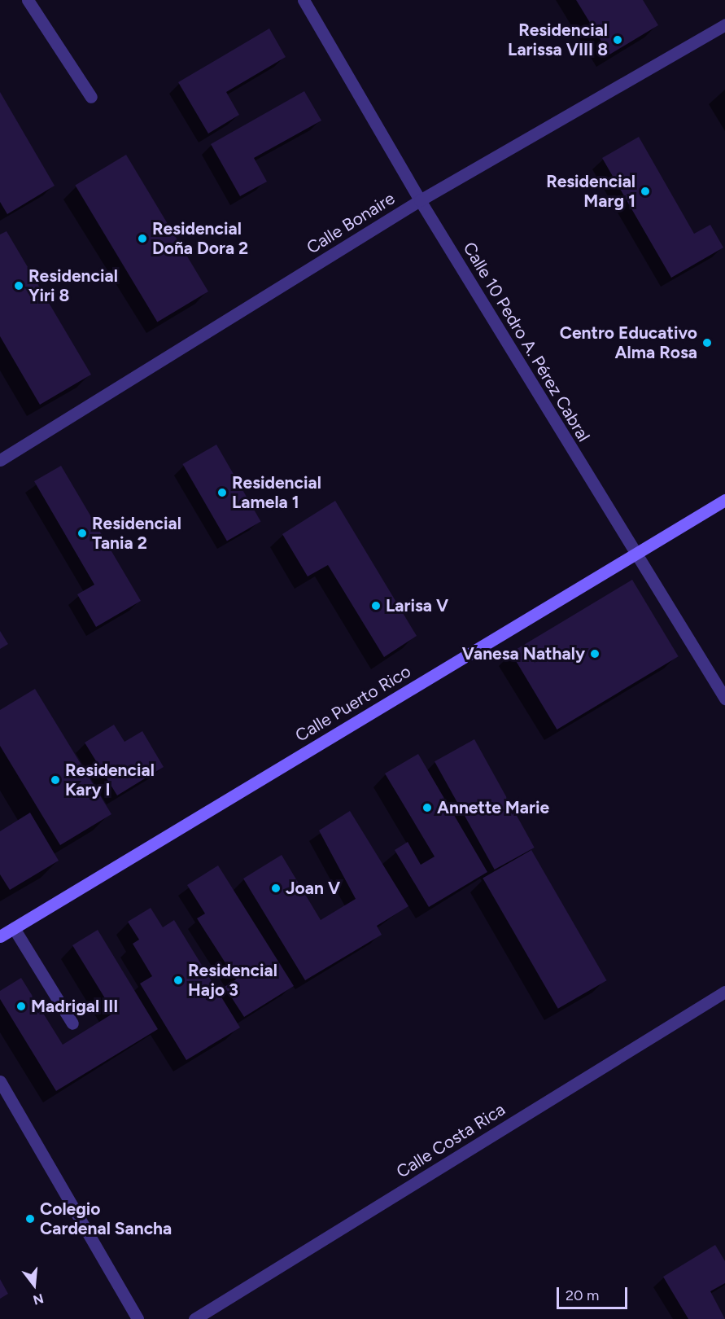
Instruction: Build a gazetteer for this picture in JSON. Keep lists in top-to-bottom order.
{
  "streets": {
    "street": [
      "Calle Bonaire",
      "Calle 10 Pedro A. Pérez Cabral",
      "Calle Puerto Rico",
      "Calle Costa Rica"
    ]
  },
  "crossings": [
    ["Calle Bonaire", "Calle 10 Pedro A. Pérez Cabral"],
    ["Calle 10 Pedro A. Pérez Cabral", "Calle Puerto Rico"]
  ],
  "places": [
    "Residencial Larissa VIII 8",
    "Residencial Marg 1",
    "Residencial Doña Dora 2",
    "Residencial Yiri 8",
    "Centro Educativo Alma Rosa",
    "Residencial Lamela 1",
    "Residencial Tania 2",
    "Larisa V",
    "Vanesa Nathaly",
    "Residencial Kary I",
    "Annette Marie",
    "Joan V",
    "Residencial Hajo 3",
    "Madrigal III",
    "Colegio Cardenal Sancha"
  ],
  "scale_bar": "20 m",
  "north": "bottom"
}
